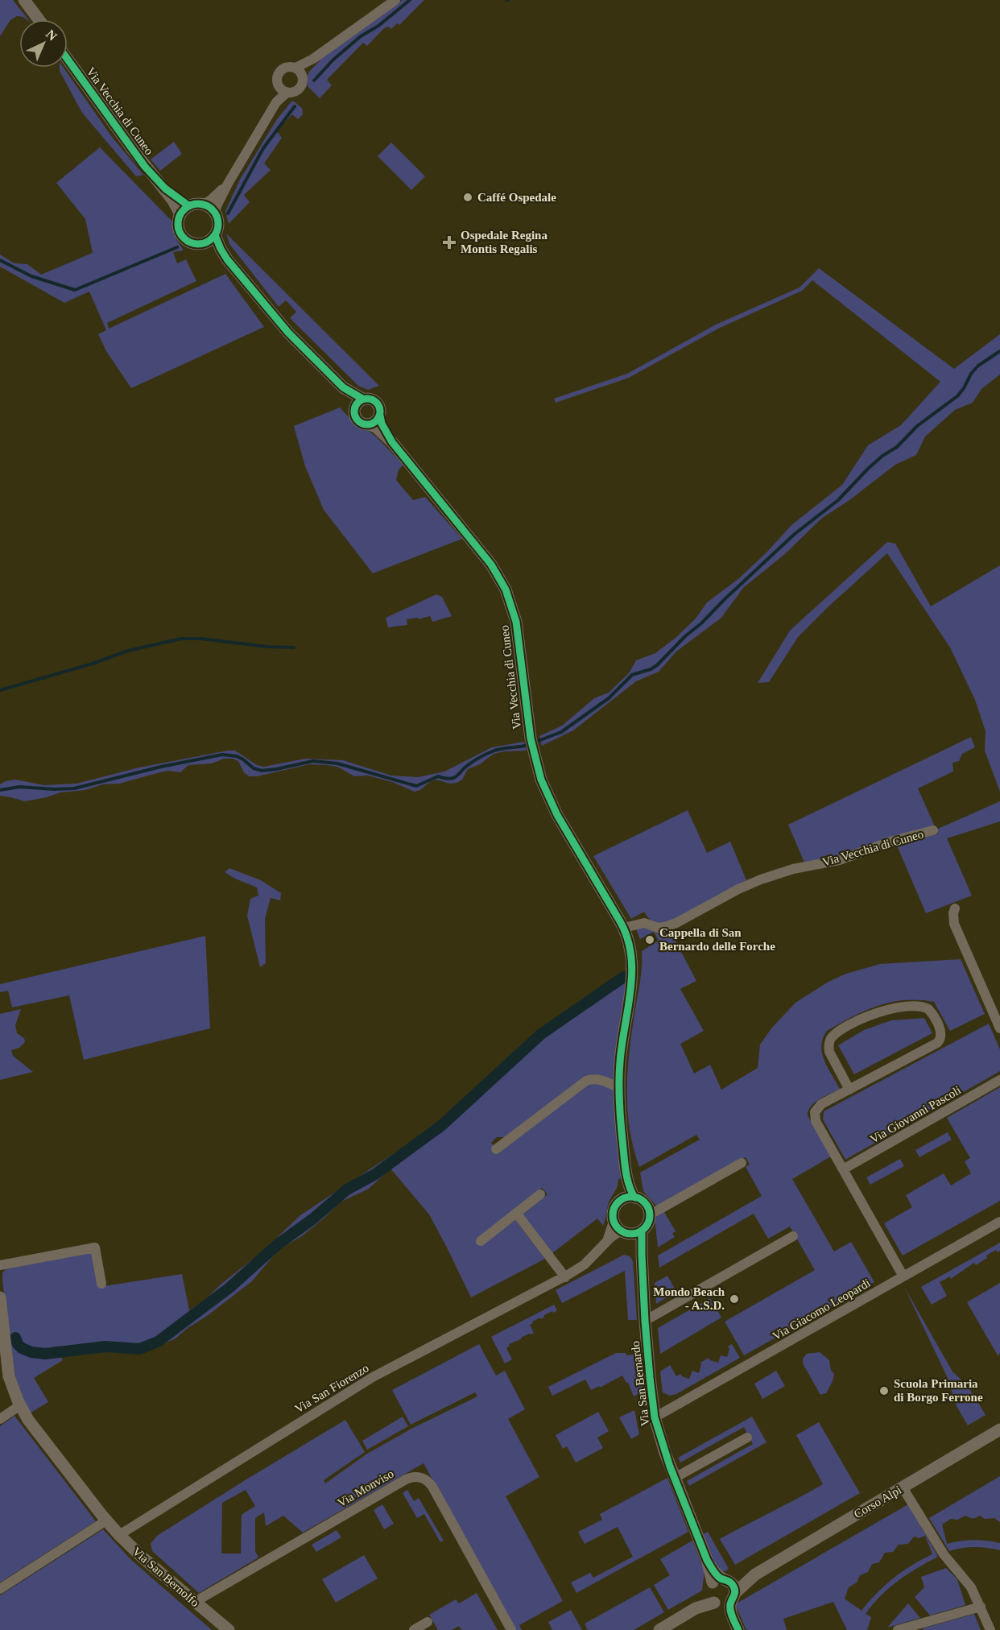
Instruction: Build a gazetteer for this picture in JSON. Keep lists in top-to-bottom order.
{
  "streets": {
    "street": [
      "Via Vecchia di Cuneo",
      "Via Giovanni Pascoli",
      "Via Giacomo Leopardi",
      "Via San Bernardo",
      "Via San Fiorenzo",
      "Via Monviso",
      "Corso Alpi",
      "Via San Bernolfo"
    ]
  },
  "crossings": [
    ["Via Giacomo Leopardi", "Via San Bernardo"],
    ["Via San Bernardo", "Via San Fiorenzo"],
    ["Via San Bernardo", "Corso Alpi"],
    ["Via San Fiorenzo", "Via San Bernolfo"],
    ["Via Monviso", "Via San Bernolfo"]
  ],
  "places": {
    "other": [
      "Caffé Ospedale",
      "Cappella di San Bernardo delle Forche",
      "Mondo Beach - A.S.D.",
      "Scuola Primaria di Borgo Ferrone"
    ],
    "health": ["Ospedale Regina Montis Regalis"]
  },
  "north": "top right"
}
